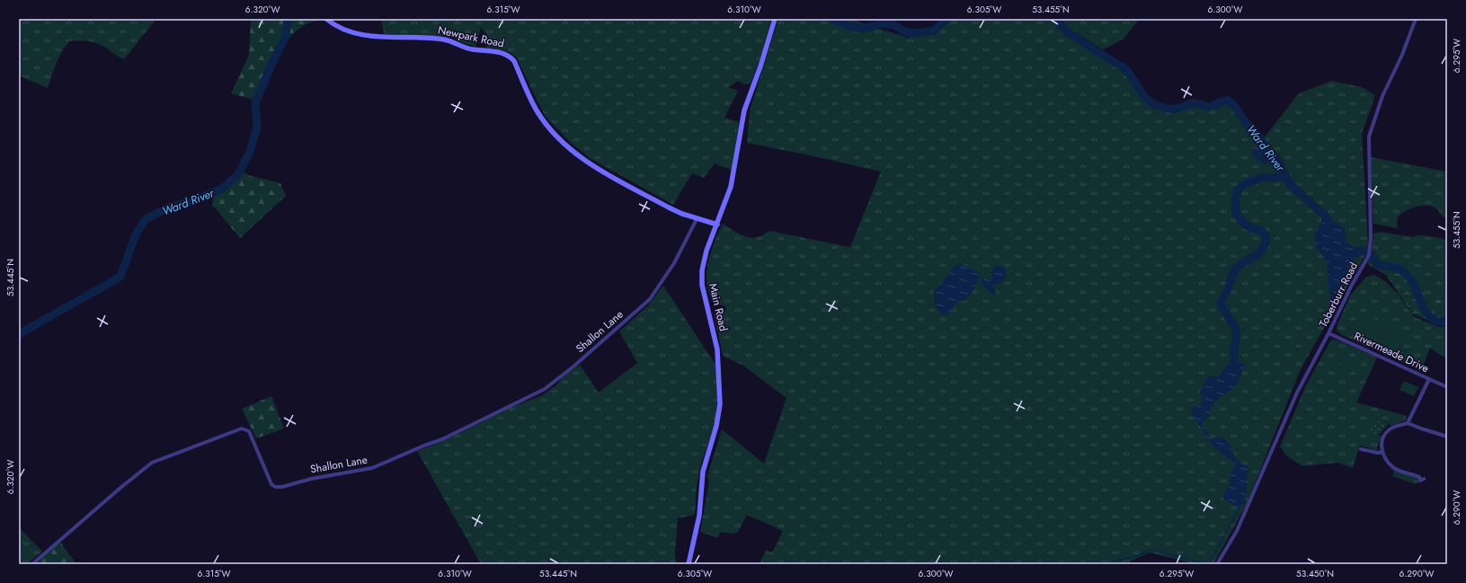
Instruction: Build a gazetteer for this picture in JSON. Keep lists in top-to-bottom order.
{
  "streets": {
    "main road": ["Newpark Road", "Main Road"],
    "street": ["Toberburr Road", "Shallon Lane", "Rivermeade Drive"]
  },
  "crossings": [
    ["Newpark Road", "Main Road"],
    ["Newpark Road", "Shallon Lane"],
    ["Toberburr Road", "Rivermeade Drive"]
  ],
  "water": ["Ward River"],
  "coordinates": [
    "6.320°W",
    "6.315°W",
    "6.310°W",
    "6.305°W",
    "53.455°N",
    "6.300°W",
    "6.295°W",
    "53.445°N",
    "6.290°W",
    "53.450°N"
  ]
}
